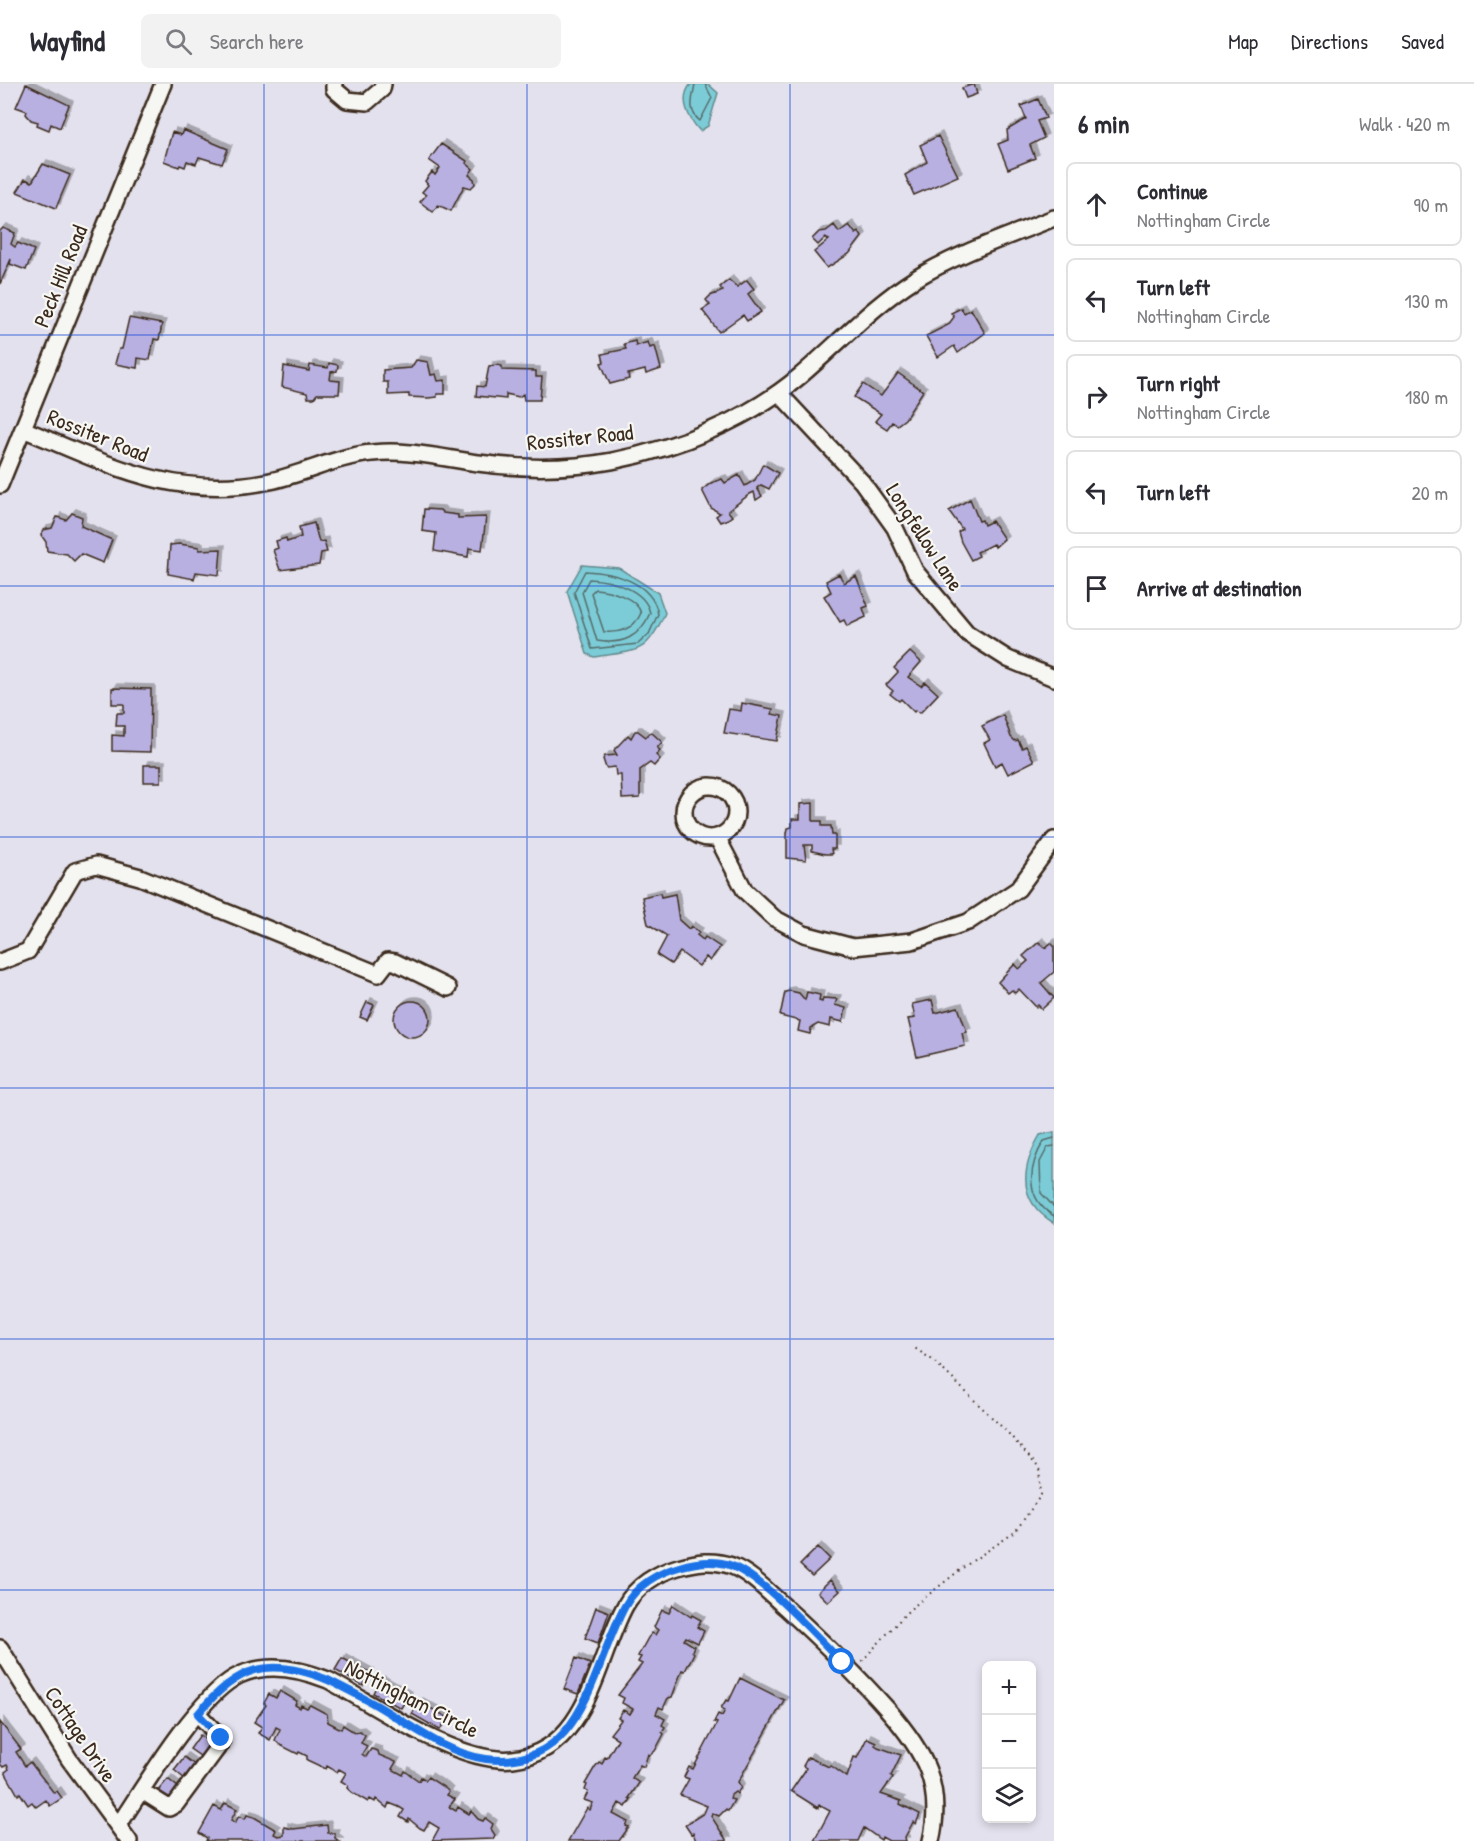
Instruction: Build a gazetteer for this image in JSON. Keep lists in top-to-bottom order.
{
  "streets": {
    "street": [
      "Peck Hill Road",
      "Rossiter Road",
      "Longfellow Lane",
      "Nottingham Circle",
      "Cottage Drive"
    ]
  },
  "crossings": [
    ["Peck Hill Road", "Rossiter Road"],
    ["Rossiter Road", "Longfellow Lane"],
    ["Nottingham Circle", "Cottage Drive"]
  ],
  "page": {
    "header": "Wayfind",
    "search": "Search here",
    "nav": ["Map", "Directions", "Saved"],
    "heading": ["6 min", "Walk · 420 m"],
    "list": [
      ["Continue", "Nottingham Circle", "90 m"],
      ["Turn left", "Nottingham Circle", "130 m"],
      ["Turn right", "Nottingham Circle", "180 m"],
      ["Turn left", "20 m"],
      "Arrive at destination"
    ],
    "map_buttons": ["+", "−"]
  }
}
